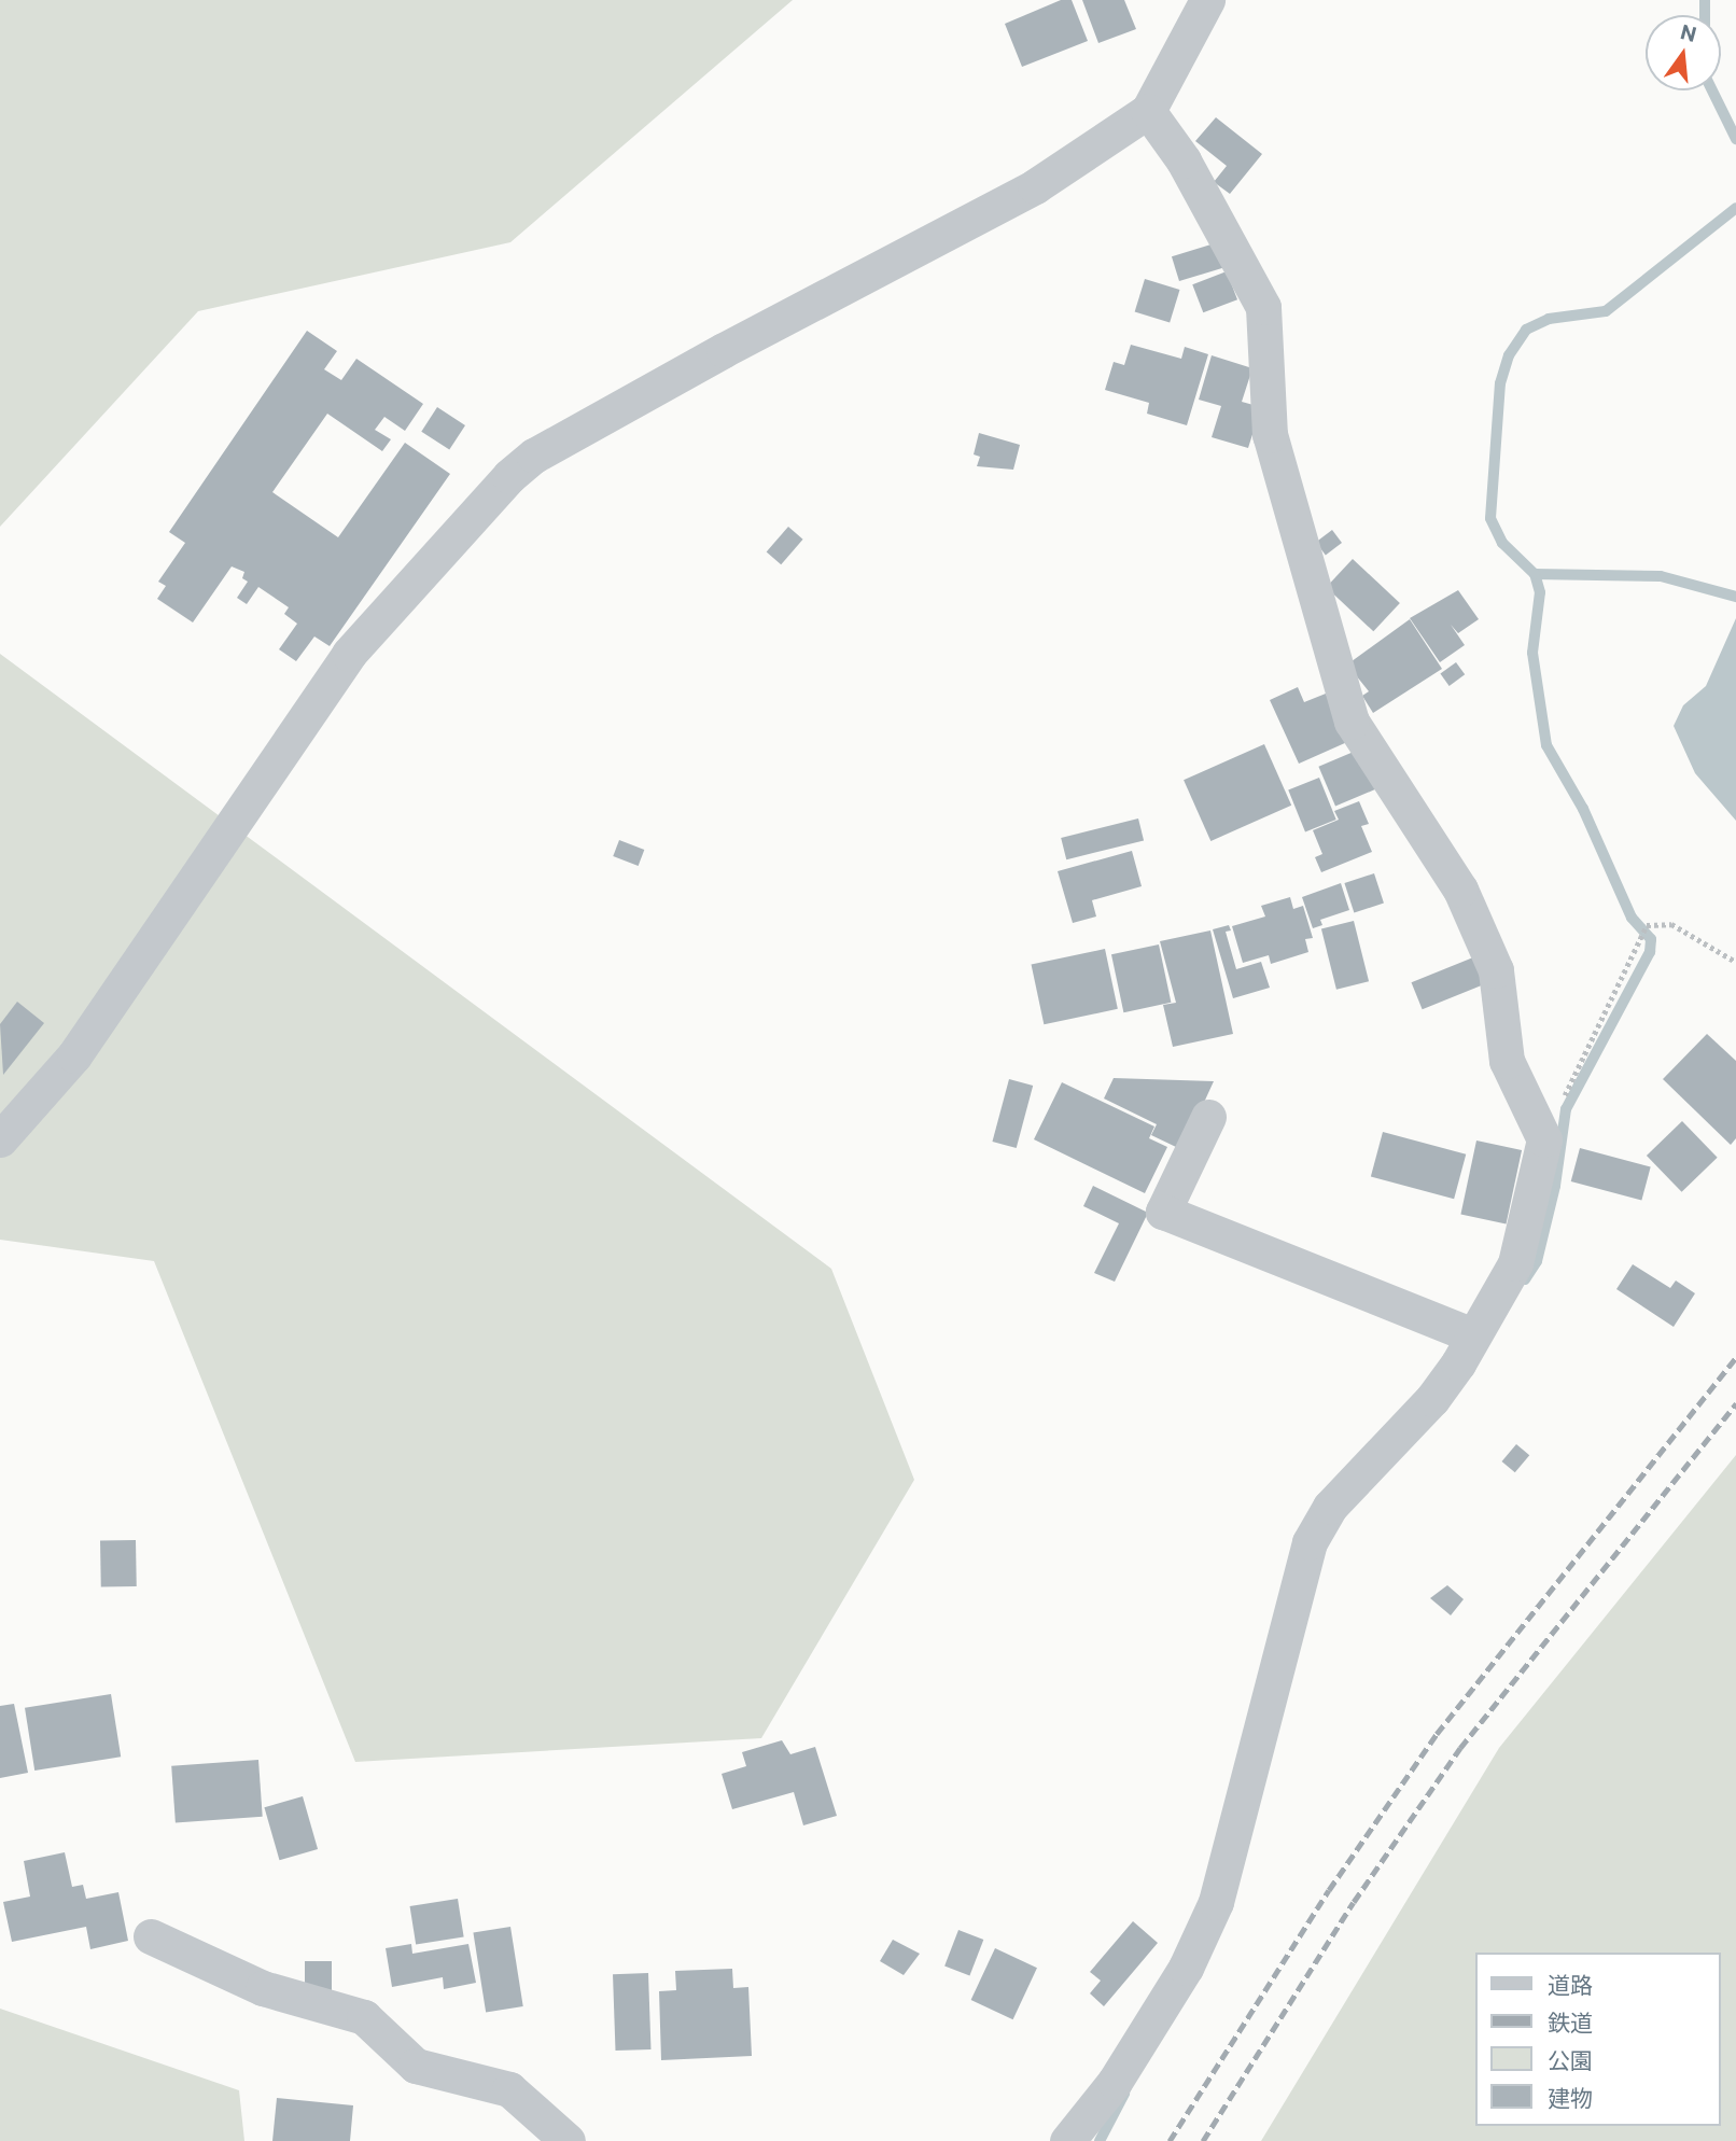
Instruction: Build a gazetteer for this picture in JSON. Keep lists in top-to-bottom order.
{
  "legend": [
    "道路",
    "鉄道",
    "公園",
    "建物"
  ],
  "north": "top"
}
